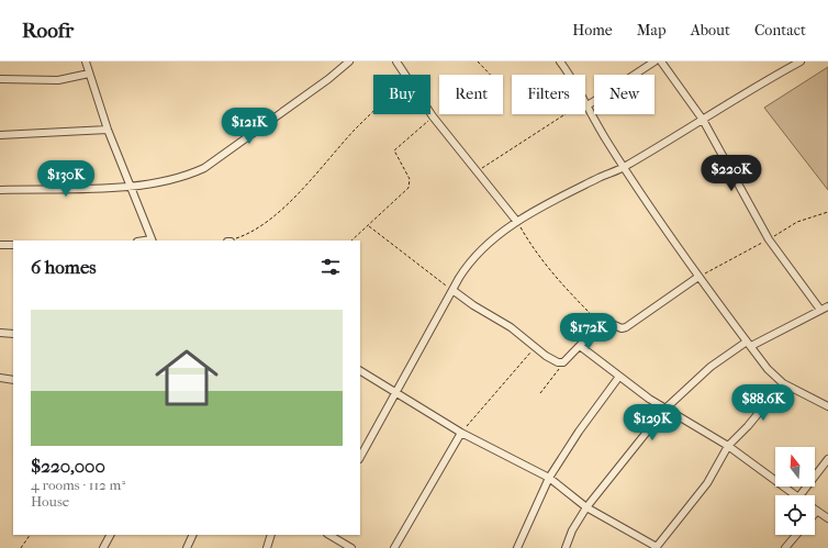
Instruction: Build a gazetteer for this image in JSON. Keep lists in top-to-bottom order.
{
  "north": "top",
  "page": {
    "header": "Roofr",
    "nav": [
      "Home",
      "Map",
      "About",
      "Contact"
    ],
    "chip": [
      "Buy",
      "Rent",
      "Filters",
      "New"
    ],
    "price": [
      "$121K",
      "$220K",
      "$130K",
      "$172K",
      "$88.6K",
      "$129K"
    ],
    "heading": "6 homes",
    "list": [
      {
        "name": "$220,000",
        "note": "4 rooms · 112 m² · House"
      }
    ]
  }
}
